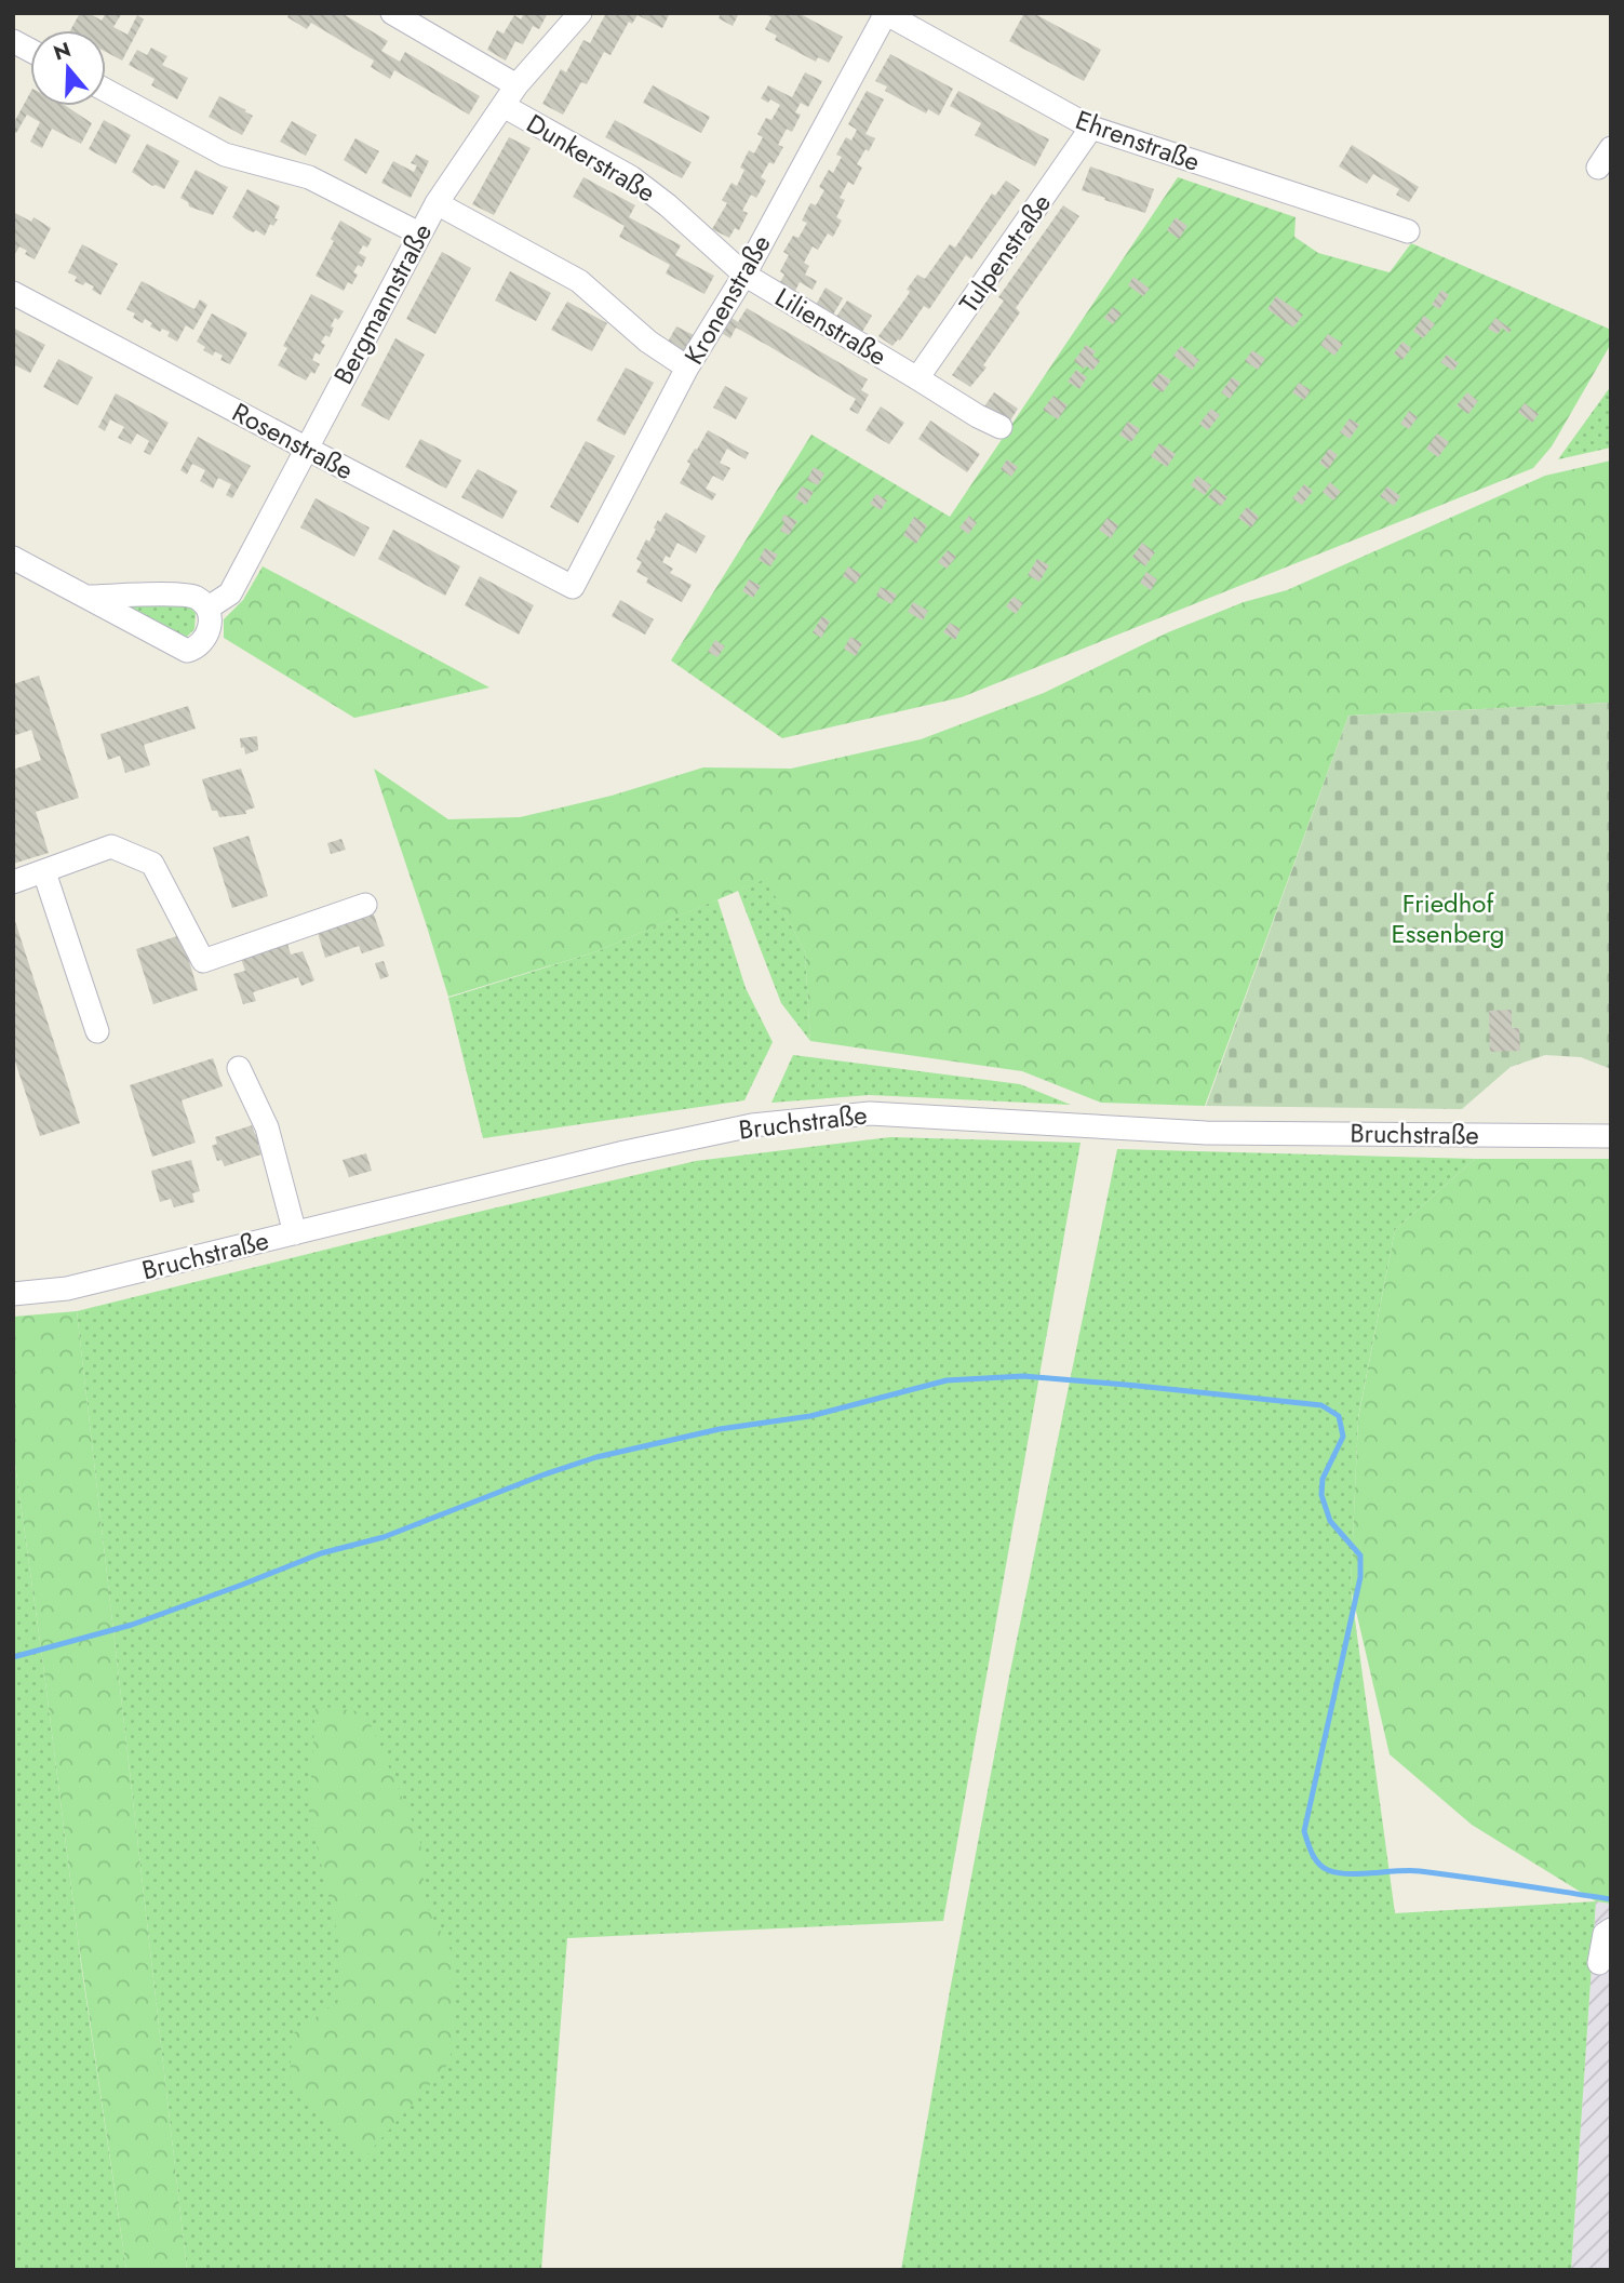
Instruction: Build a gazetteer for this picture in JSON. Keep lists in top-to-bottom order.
{
  "streets": {
    "street": [
      "Ehrenstraße",
      "Dunkerstraße",
      "Tulpenstraße",
      "Kronenstraße",
      "Bergmannstraße",
      "Lilienstraße",
      "Rosenstraße",
      "Bruchstraße"
    ]
  },
  "crossings": [
    ["Ehrenstraße", "Tulpenstraße"],
    ["Ehrenstraße", "Kronenstraße"],
    ["Dunkerstraße", "Kronenstraße"],
    ["Dunkerstraße", "Bergmannstraße"],
    ["Dunkerstraße", "Lilienstraße"],
    ["Tulpenstraße", "Lilienstraße"],
    ["Kronenstraße", "Lilienstraße"],
    ["Kronenstraße", "Rosenstraße"],
    ["Bergmannstraße", "Rosenstraße"]
  ],
  "parks": ["Friedhof Essenberg"],
  "north": "top"
}
